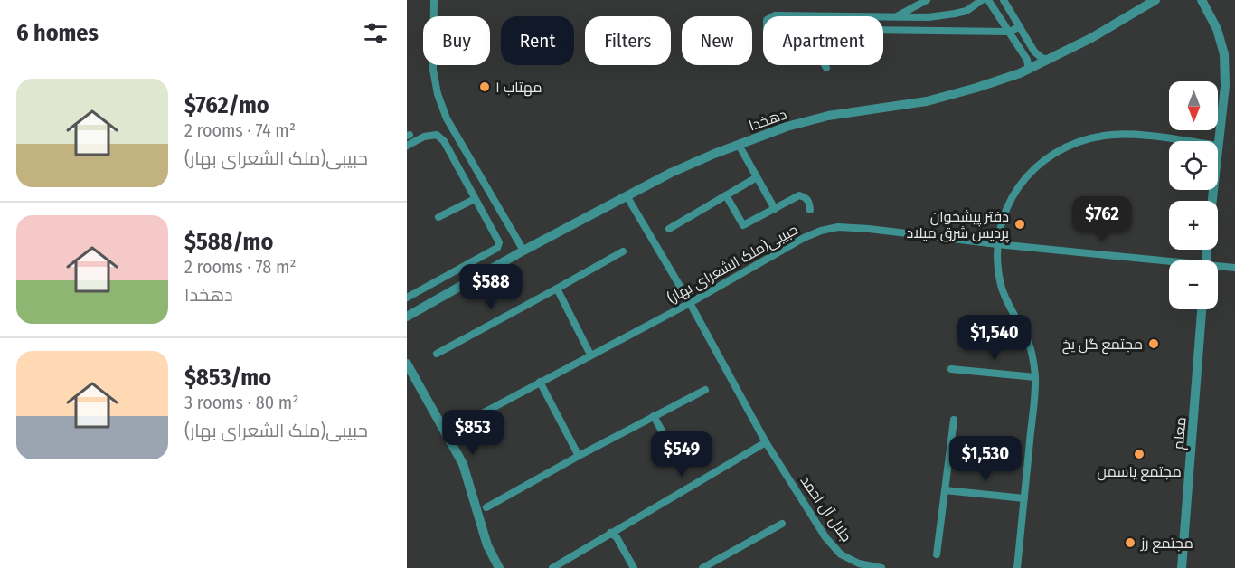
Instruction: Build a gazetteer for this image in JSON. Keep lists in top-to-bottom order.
{
  "streets": {
    "street": [
      "دهخدا",
      "حبیبی(ملک الشعرای بهار)",
      "معلم",
      "جلال آل احمد"
    ]
  },
  "crossings": [
    ["دهخدا", "جلال آل احمد"],
    ["حبیبی(ملک الشعرای بهار)", "جلال آل احمد"]
  ],
  "places": [
    "مهتاب ۱",
    "دفتر پیشخوان پردیس شرق میلاد",
    "مجتمع گل یخ",
    "مجتمع یاسمن",
    "مجتمع رز"
  ],
  "north": "bottom",
  "page": {
    "heading": "6 homes",
    "chip": [
      "Buy",
      "Rent",
      "Filters",
      "New",
      "Apartment"
    ],
    "list": [
      {
        "name": "$762/mo",
        "note": "2 rooms · 74 m² · حبیبی(ملک الشعرای بهار)"
      },
      {
        "name": "$588/mo",
        "note": "2 rooms · 78 m² · دهخدا"
      },
      {
        "name": "$853/mo",
        "note": "3 rooms · 80 m² · حبیبی(ملک الشعرای بهار)"
      }
    ],
    "map_buttons": ["+", "−"],
    "price": [
      "$762",
      "$588",
      "$1,540",
      "$853",
      "$549",
      "$1,530"
    ]
  }
}
